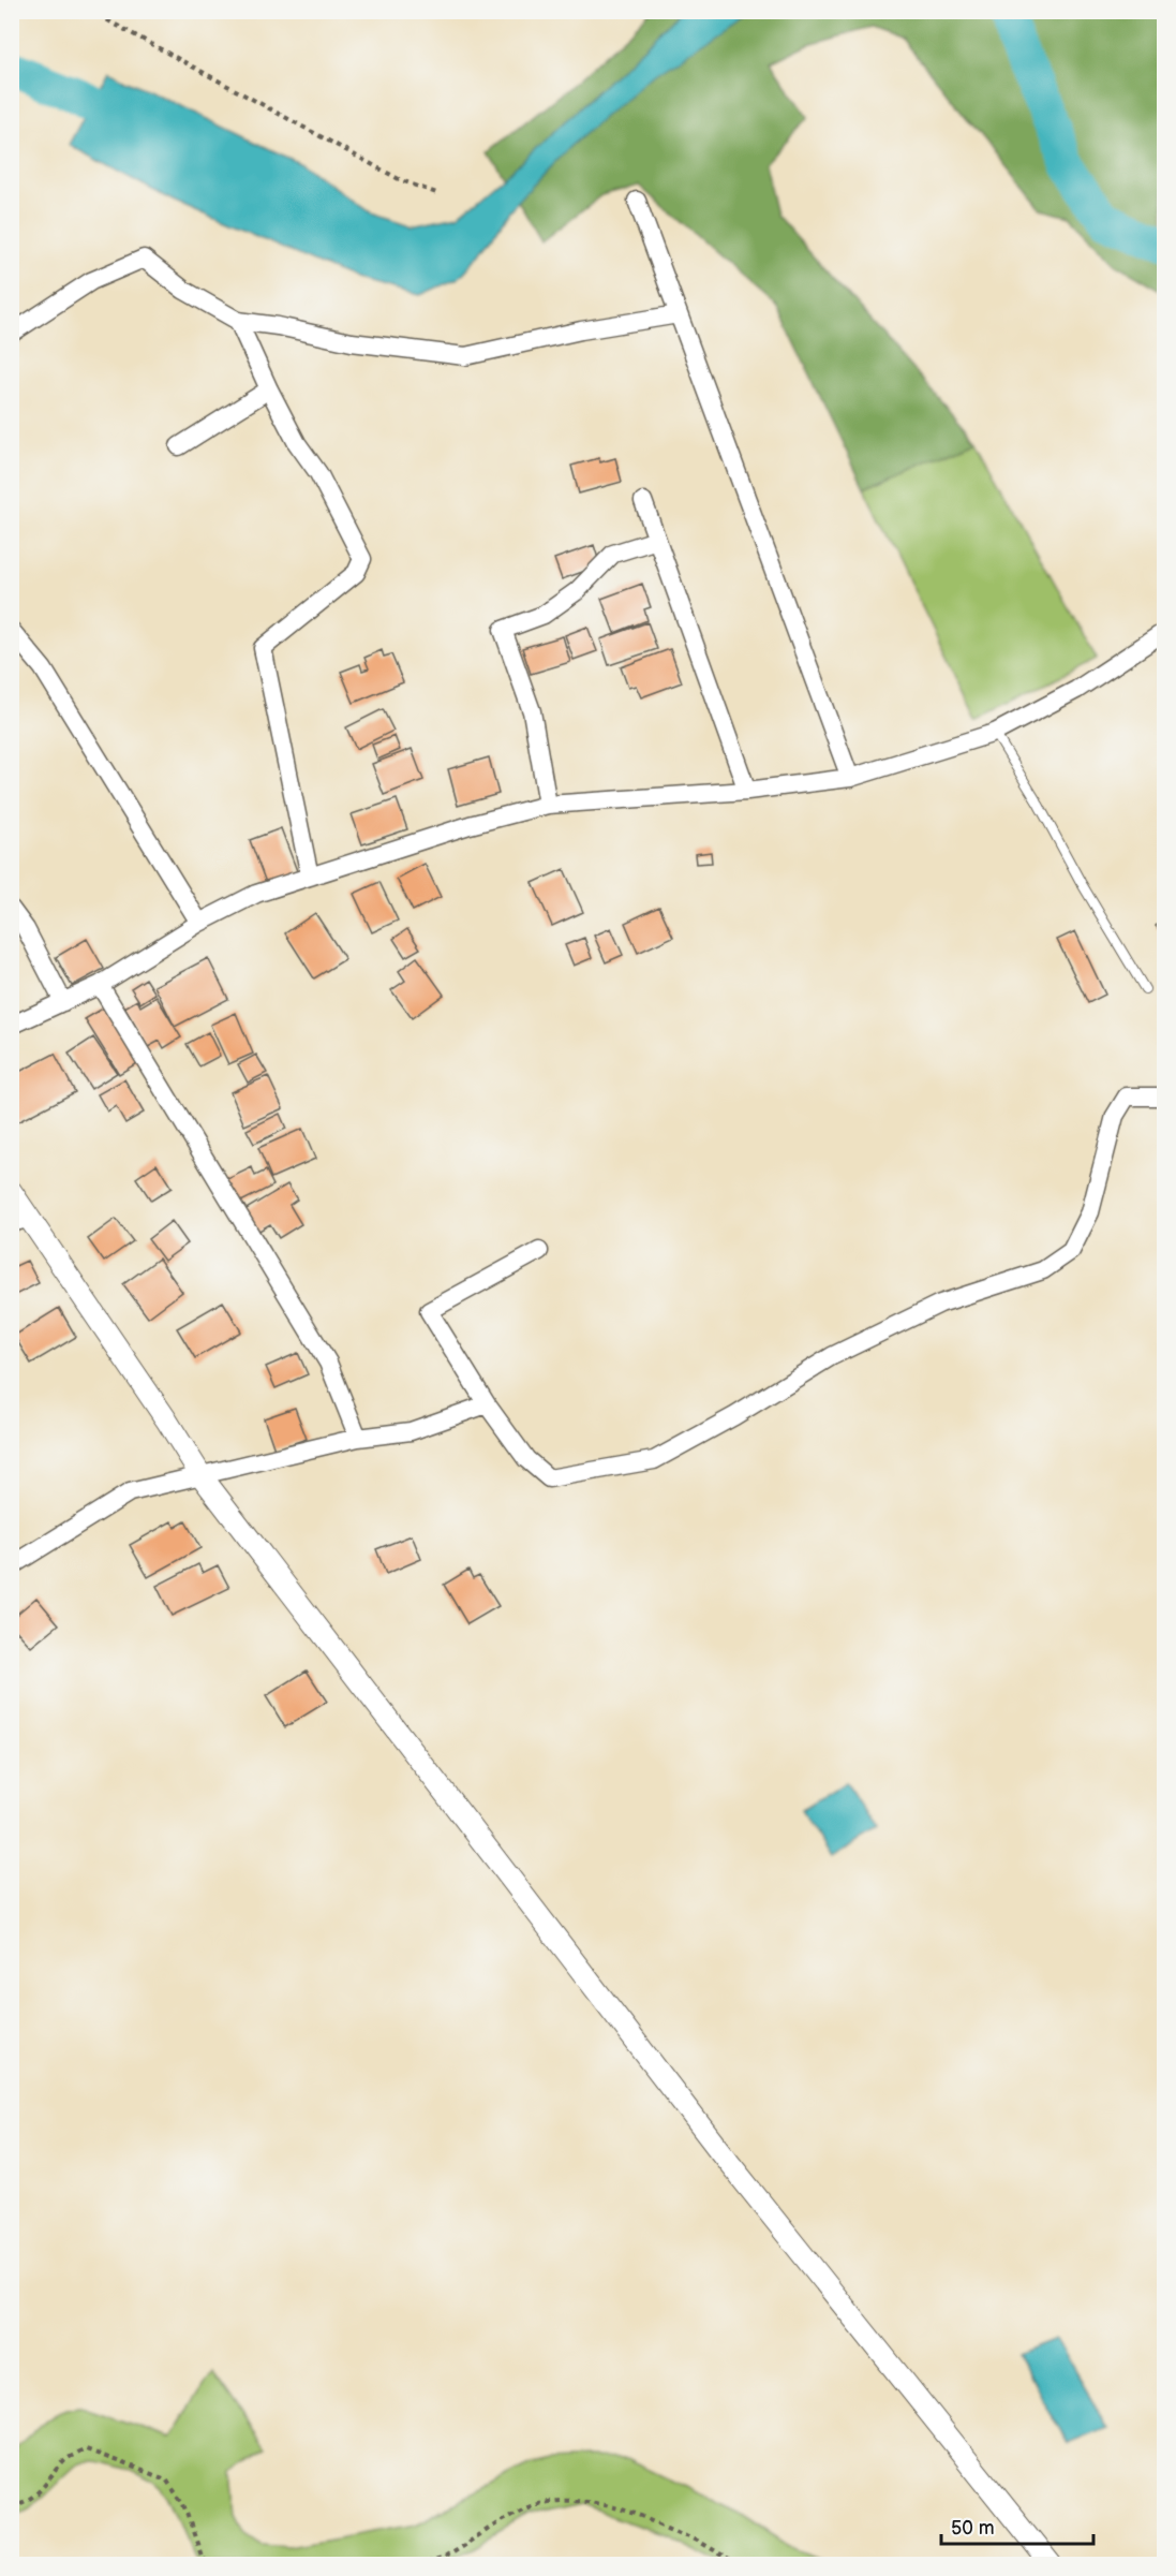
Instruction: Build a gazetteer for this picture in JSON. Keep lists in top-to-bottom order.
{
  "scale_bar": "50 m"
}
